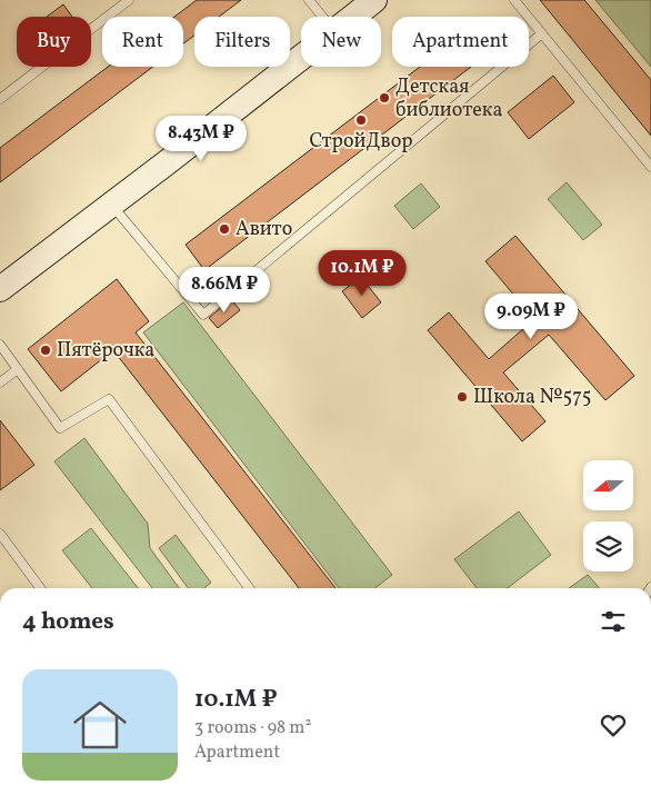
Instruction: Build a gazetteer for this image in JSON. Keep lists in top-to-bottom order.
{
  "places": [
    "Детская библиотека",
    "СтройДвор",
    "Авито",
    "Пятёрочка",
    "Школа №575"
  ],
  "north": "left",
  "page": {
    "chip": [
      "Buy",
      "Rent",
      "Filters",
      "New",
      "Apartment"
    ],
    "price": [
      "8.43M ₽",
      "10.1M ₽",
      "8.66M ₽",
      "9.09M ₽"
    ],
    "heading": "4 homes",
    "list": [
      {
        "name": "10.1M ₽",
        "note": "3 rooms · 98 m² · Apartment"
      }
    ]
  }
}
